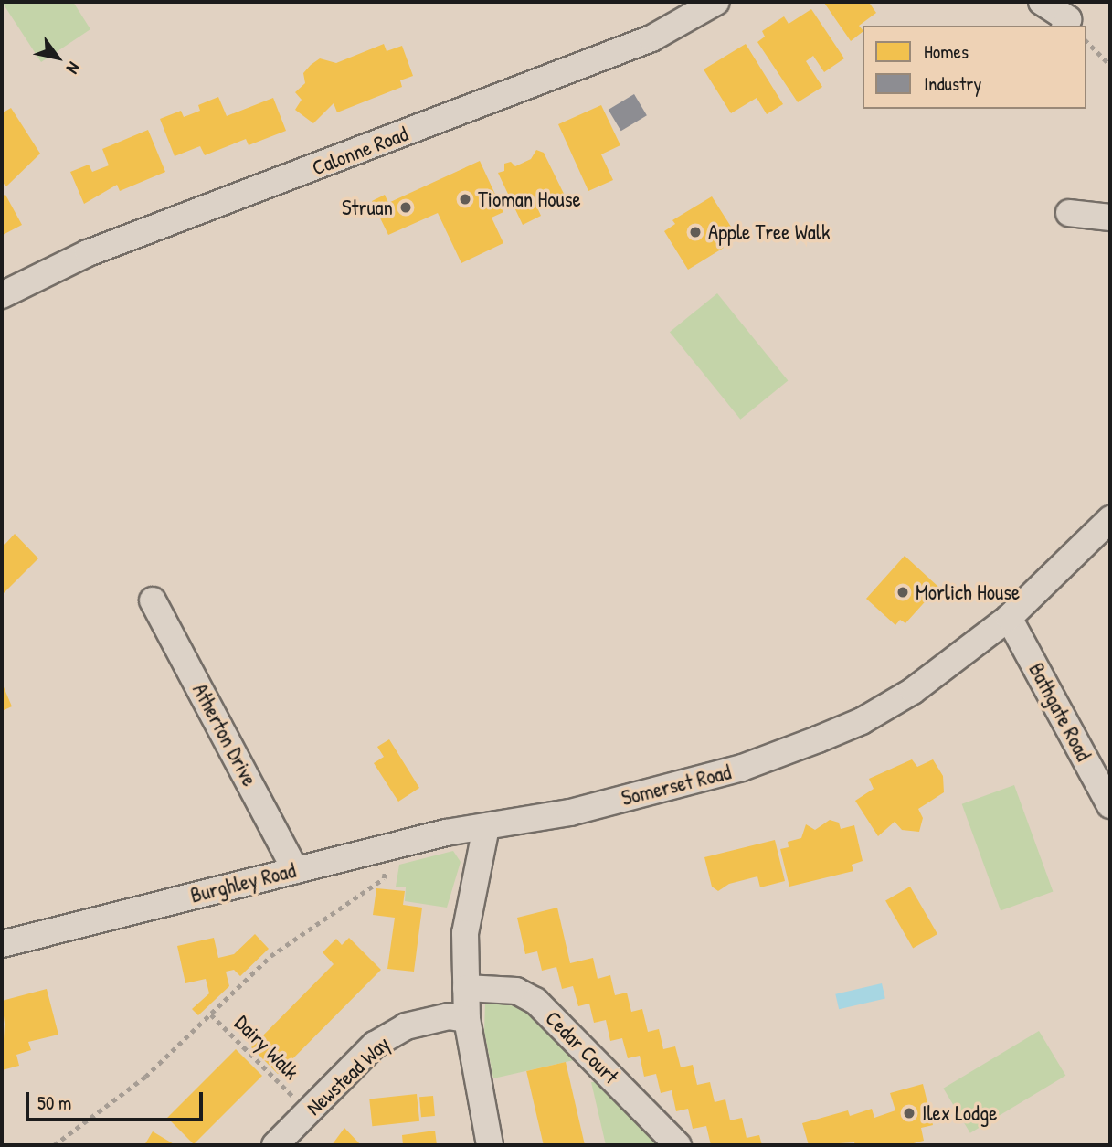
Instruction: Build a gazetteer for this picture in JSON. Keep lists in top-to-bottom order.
{
  "streets": {
    "street": [
      "Calonne Road",
      "Bathgate Road",
      "Atherton Drive",
      "Somerset Road",
      "Burghley Road",
      "Cedar Court",
      "Newstead Way"
    ],
    "path": ["Dairy Walk"]
  },
  "crossings": [
    ["Bathgate Road", "Somerset Road"],
    ["Atherton Drive", "Burghley Road"],
    ["Somerset Road", "Burghley Road"],
    ["Dairy Walk", "Newstead Way"]
  ],
  "places": [
    "Tioman House",
    "Struan",
    "Apple Tree Walk",
    "Morlich House",
    "Ilex Lodge"
  ],
  "legend": ["Homes", "Industry"],
  "scale_bar": "50 m",
  "north": "bottom right"
}
